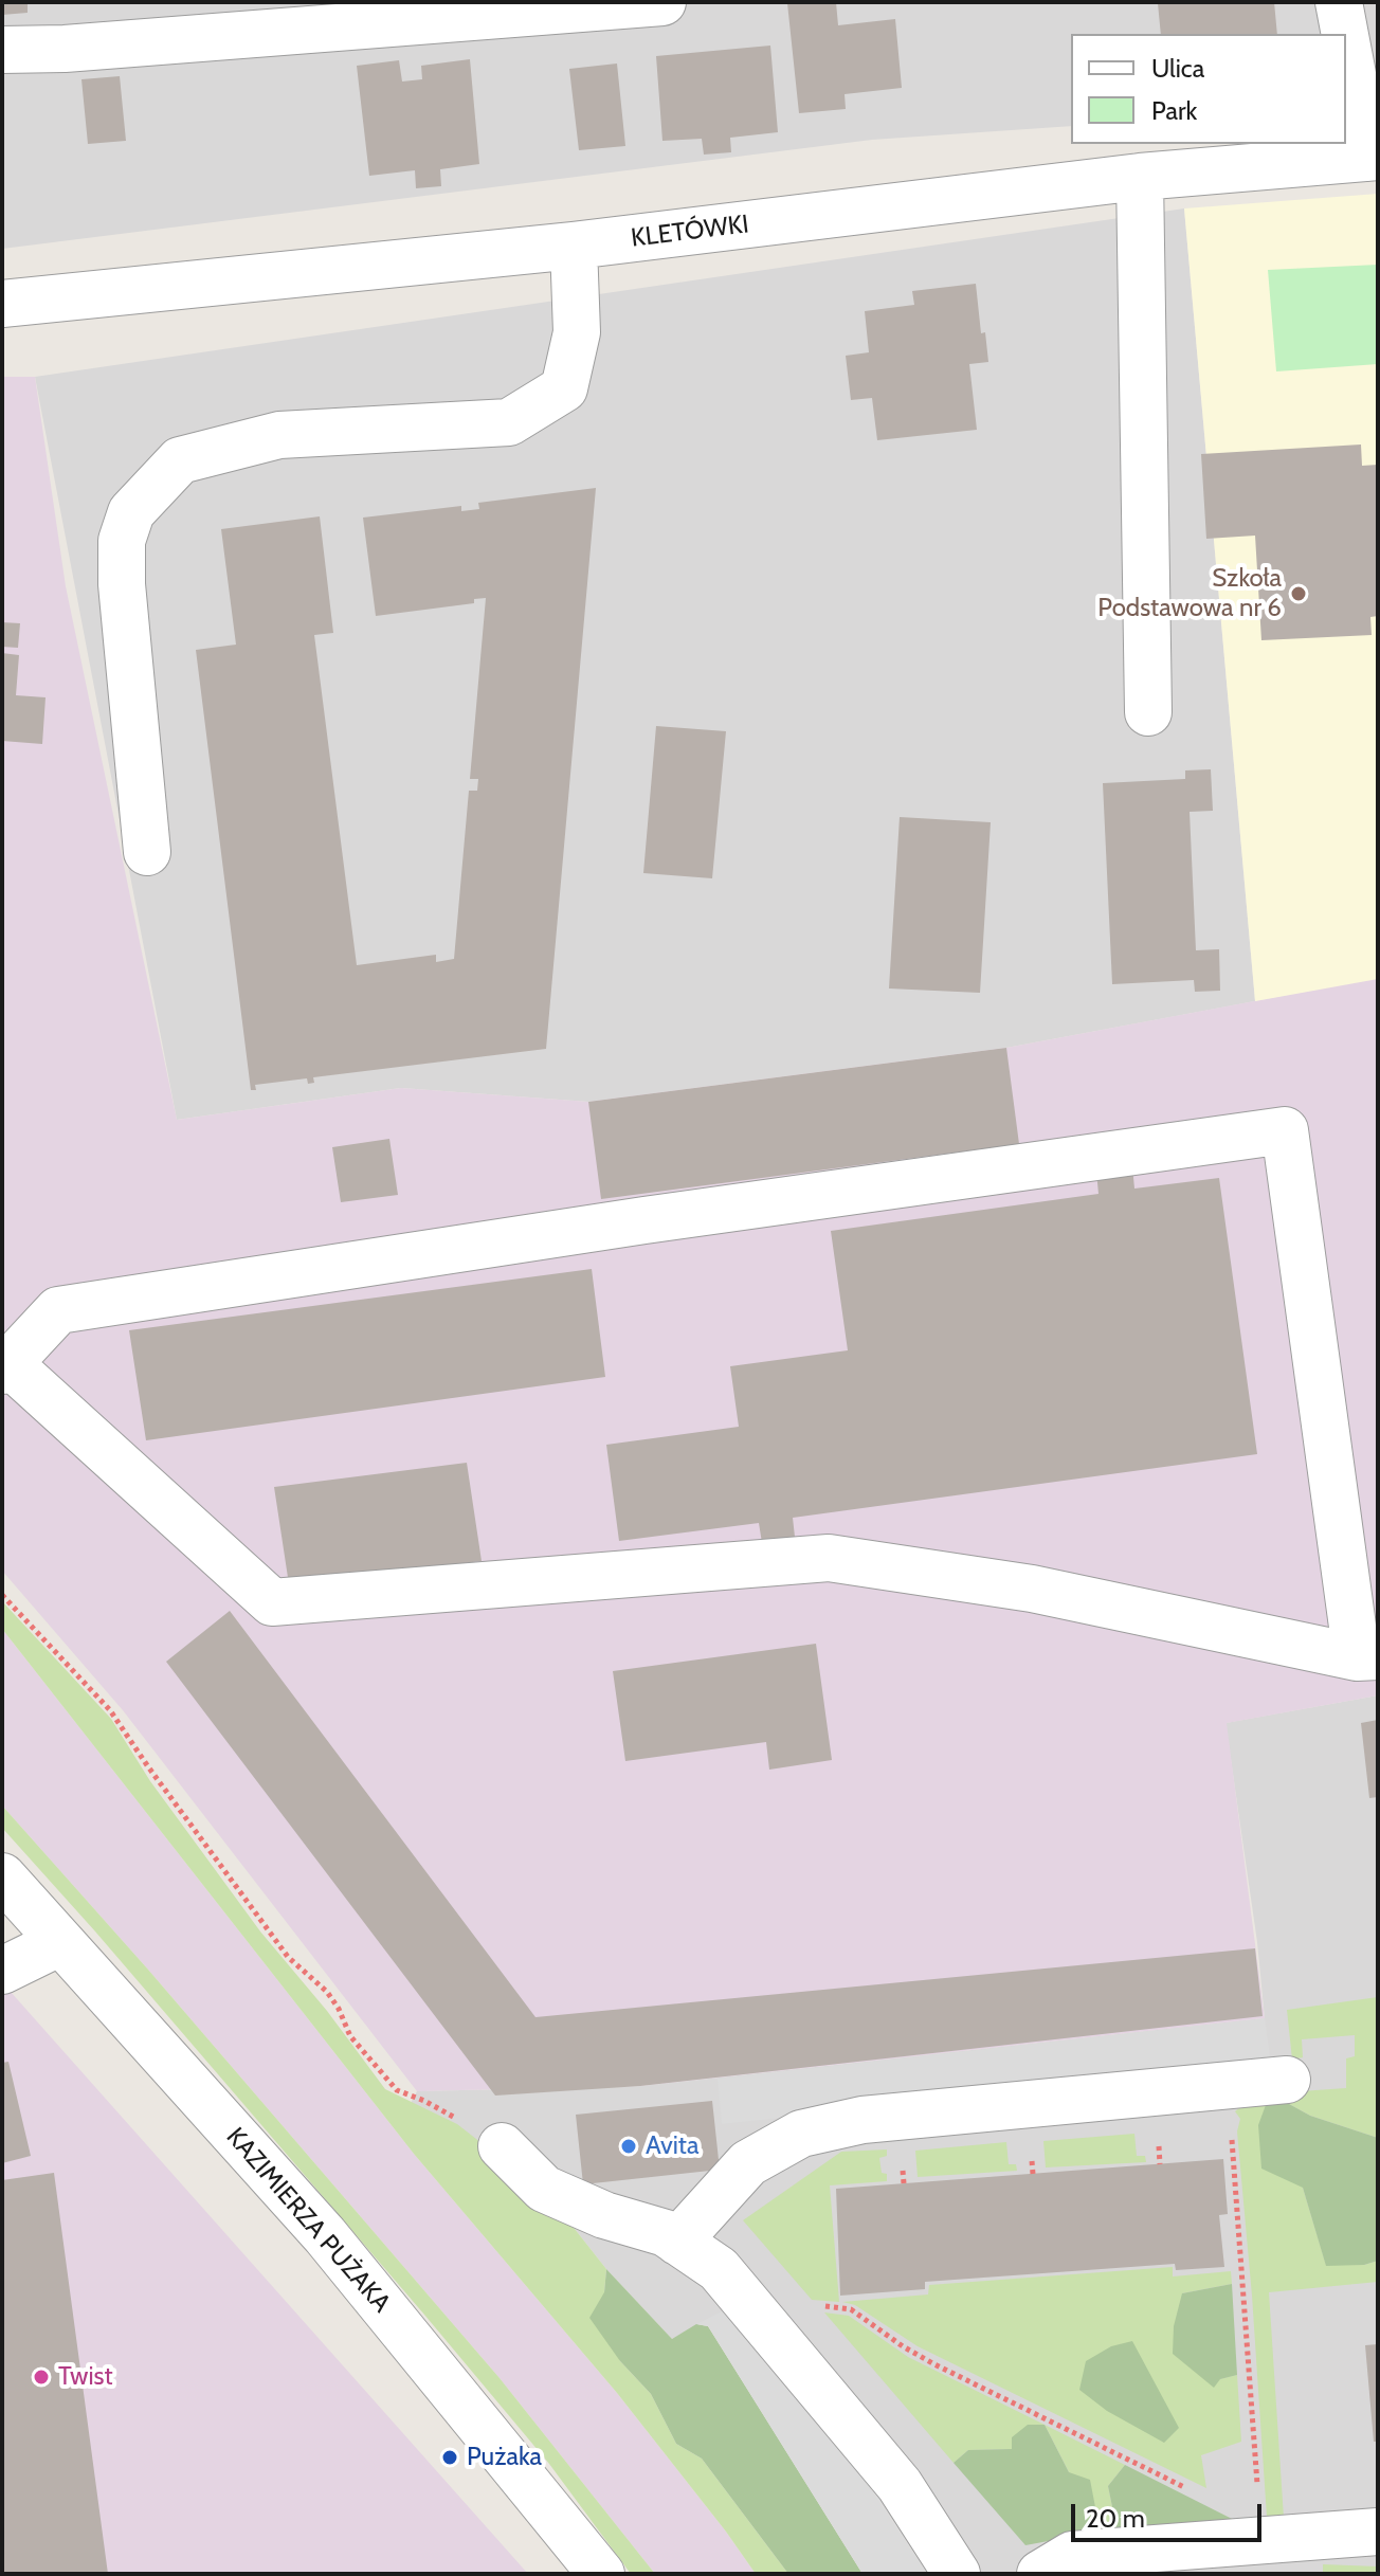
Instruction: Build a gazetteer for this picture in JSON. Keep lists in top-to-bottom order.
{
  "streets": {
    "street": ["KLETÓWKI", "KAZIMIERZA PUŻAKA"]
  },
  "places": [
    "Szkoła Podstawowa nr 6",
    "Avita",
    "Twist",
    "Pużaka"
  ],
  "legend": ["Ulica", "Park"],
  "scale_bar": "20 m"
}
